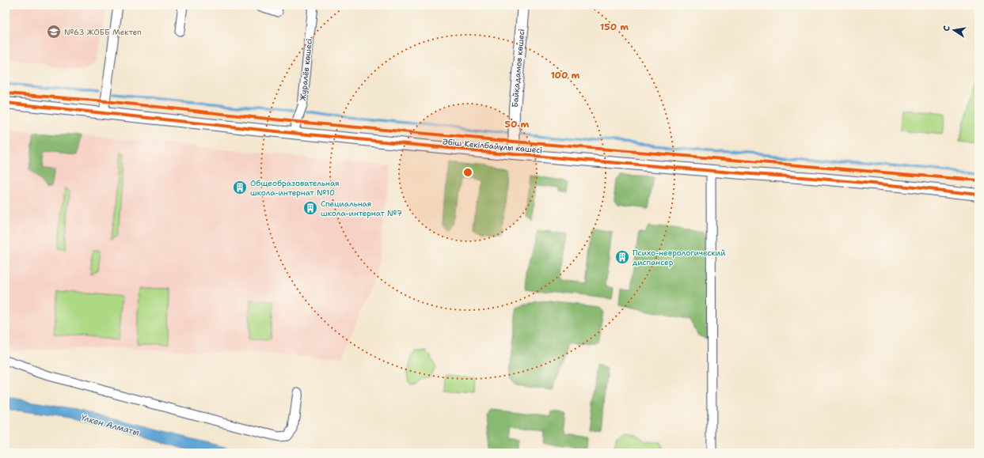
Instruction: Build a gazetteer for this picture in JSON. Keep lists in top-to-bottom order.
{
  "streets": {
    "street": ["Байқадамов көшесі", "Журалёв көшесі", "Әбіш Кекілбайұлы көшесі"]
  },
  "crossings": [
    ["Байқадамов көшесі", "Әбіш Кекілбайұлы көшесі"],
    ["Журалёв көшесі", "Әбіш Кекілбайұлы көшесі"]
  ],
  "water": ["Үлкен Алматы"],
  "places": {
    "school or university": ["№63 ЖОББ Мектеп"],
    "building": ["Общеобразовательная школа-интернат №10", "Специальная школа-интернат №7", "Психо-неврологический диспансер"]
  },
  "north": "left",
  "rings": ["150 m", "100 m", "50 m"]
}
